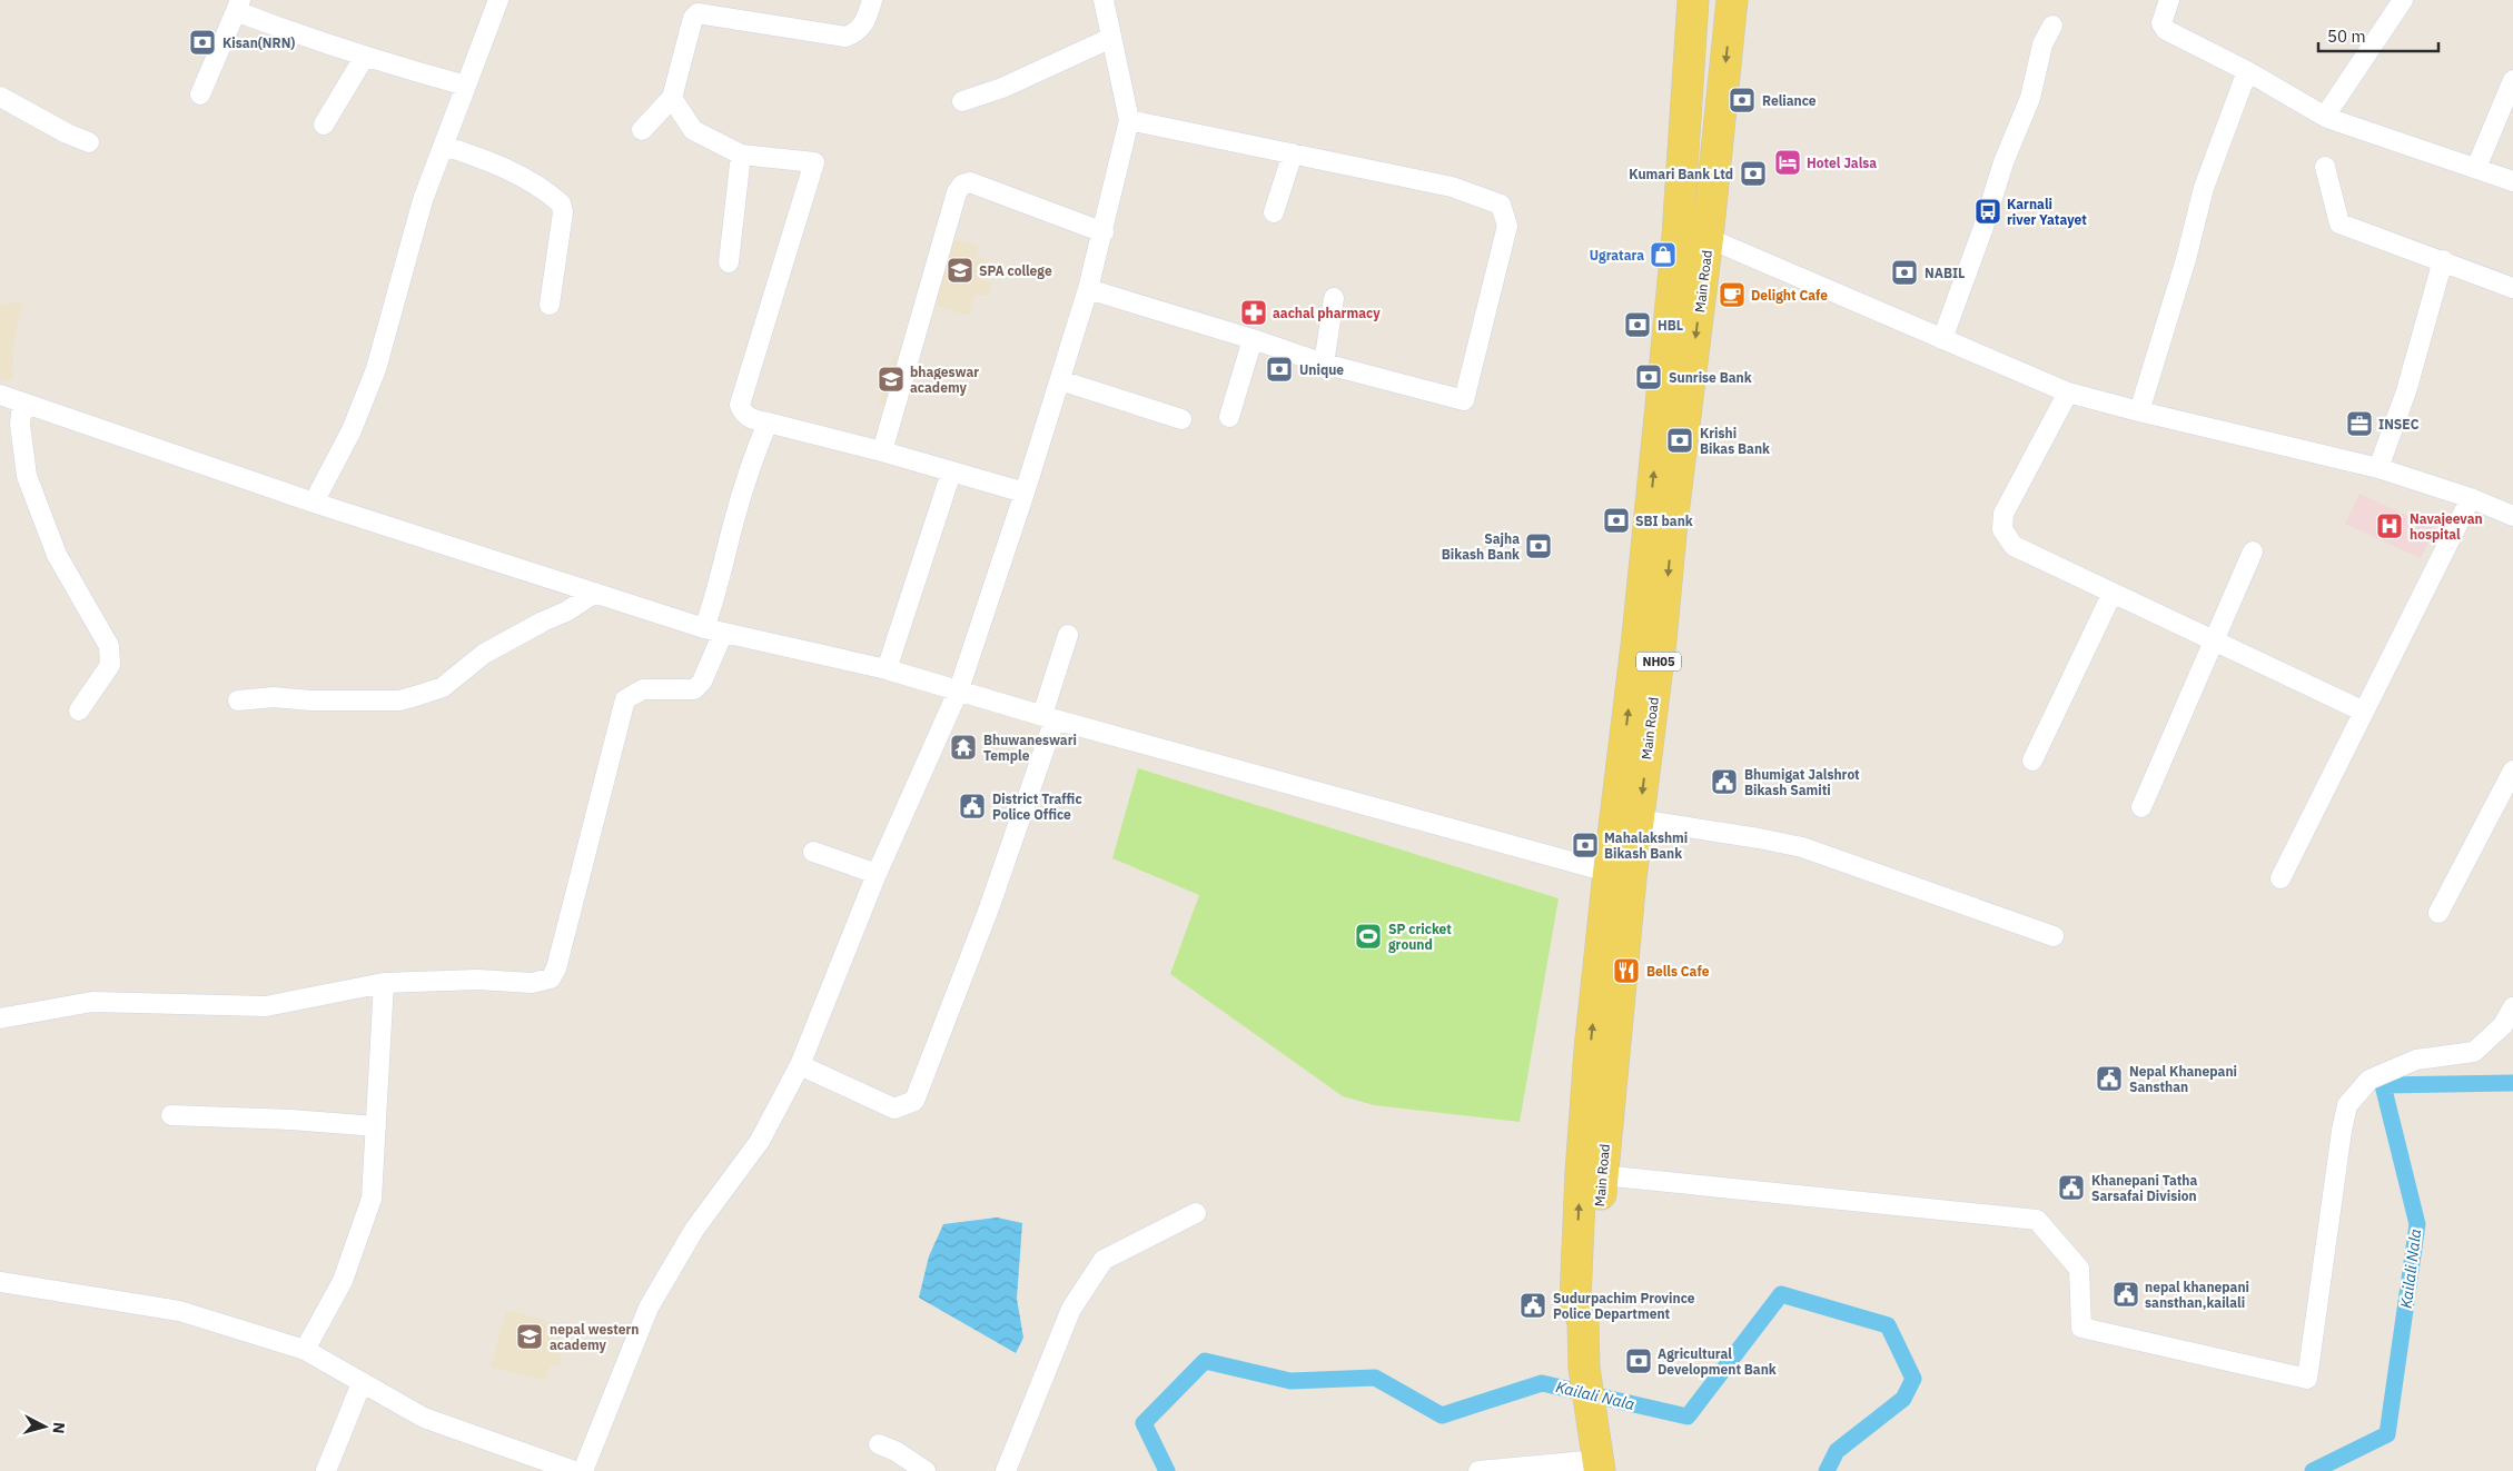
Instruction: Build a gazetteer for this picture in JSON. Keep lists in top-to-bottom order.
{
  "streets": {
    "main road": ["Main Road", "NH05"]
  },
  "water": ["Kailali Nala"],
  "places": {
    "bank": [
      "Kisan(NRN)",
      "Reliance",
      "Kumari Bank Ltd",
      "NABIL",
      "HBL",
      "Unique",
      "Sunrise Bank",
      "Krishi Bikas Bank",
      "SBI bank",
      "Sajha Bikash Bank",
      "Mahalakshmi Bikash Bank",
      "Agricultural Development Bank"
    ],
    "hotel": ["Hotel Jalsa"],
    "bus stop": ["Karnali river Yatayet"],
    "shop": ["Ugratara"],
    "school or university": ["SPA college", "bhageswar academy", "nepal western academy"],
    "cafe": ["Delight Cafe"],
    "pharmacy": ["aachal pharmacy"],
    "office": ["INSEC"],
    "hospital": ["Navajeevan hospital"],
    "temple": ["Bhuwaneswari Temple"],
    "public building": [
      "Bhumigat Jalshrot Bikash Samiti",
      "District Traffic Police Office",
      "Nepal Khanepani Sansthan",
      "Khanepani Tatha Sarsafai Division",
      "nepal khanepani sansthan,kailali",
      "Sudurpachim Province Police Department"
    ],
    "sports": ["SP cricket ground"],
    "restaurant": ["Bells Cafe"]
  },
  "scale_bar": "50 m",
  "north": "right"
}
